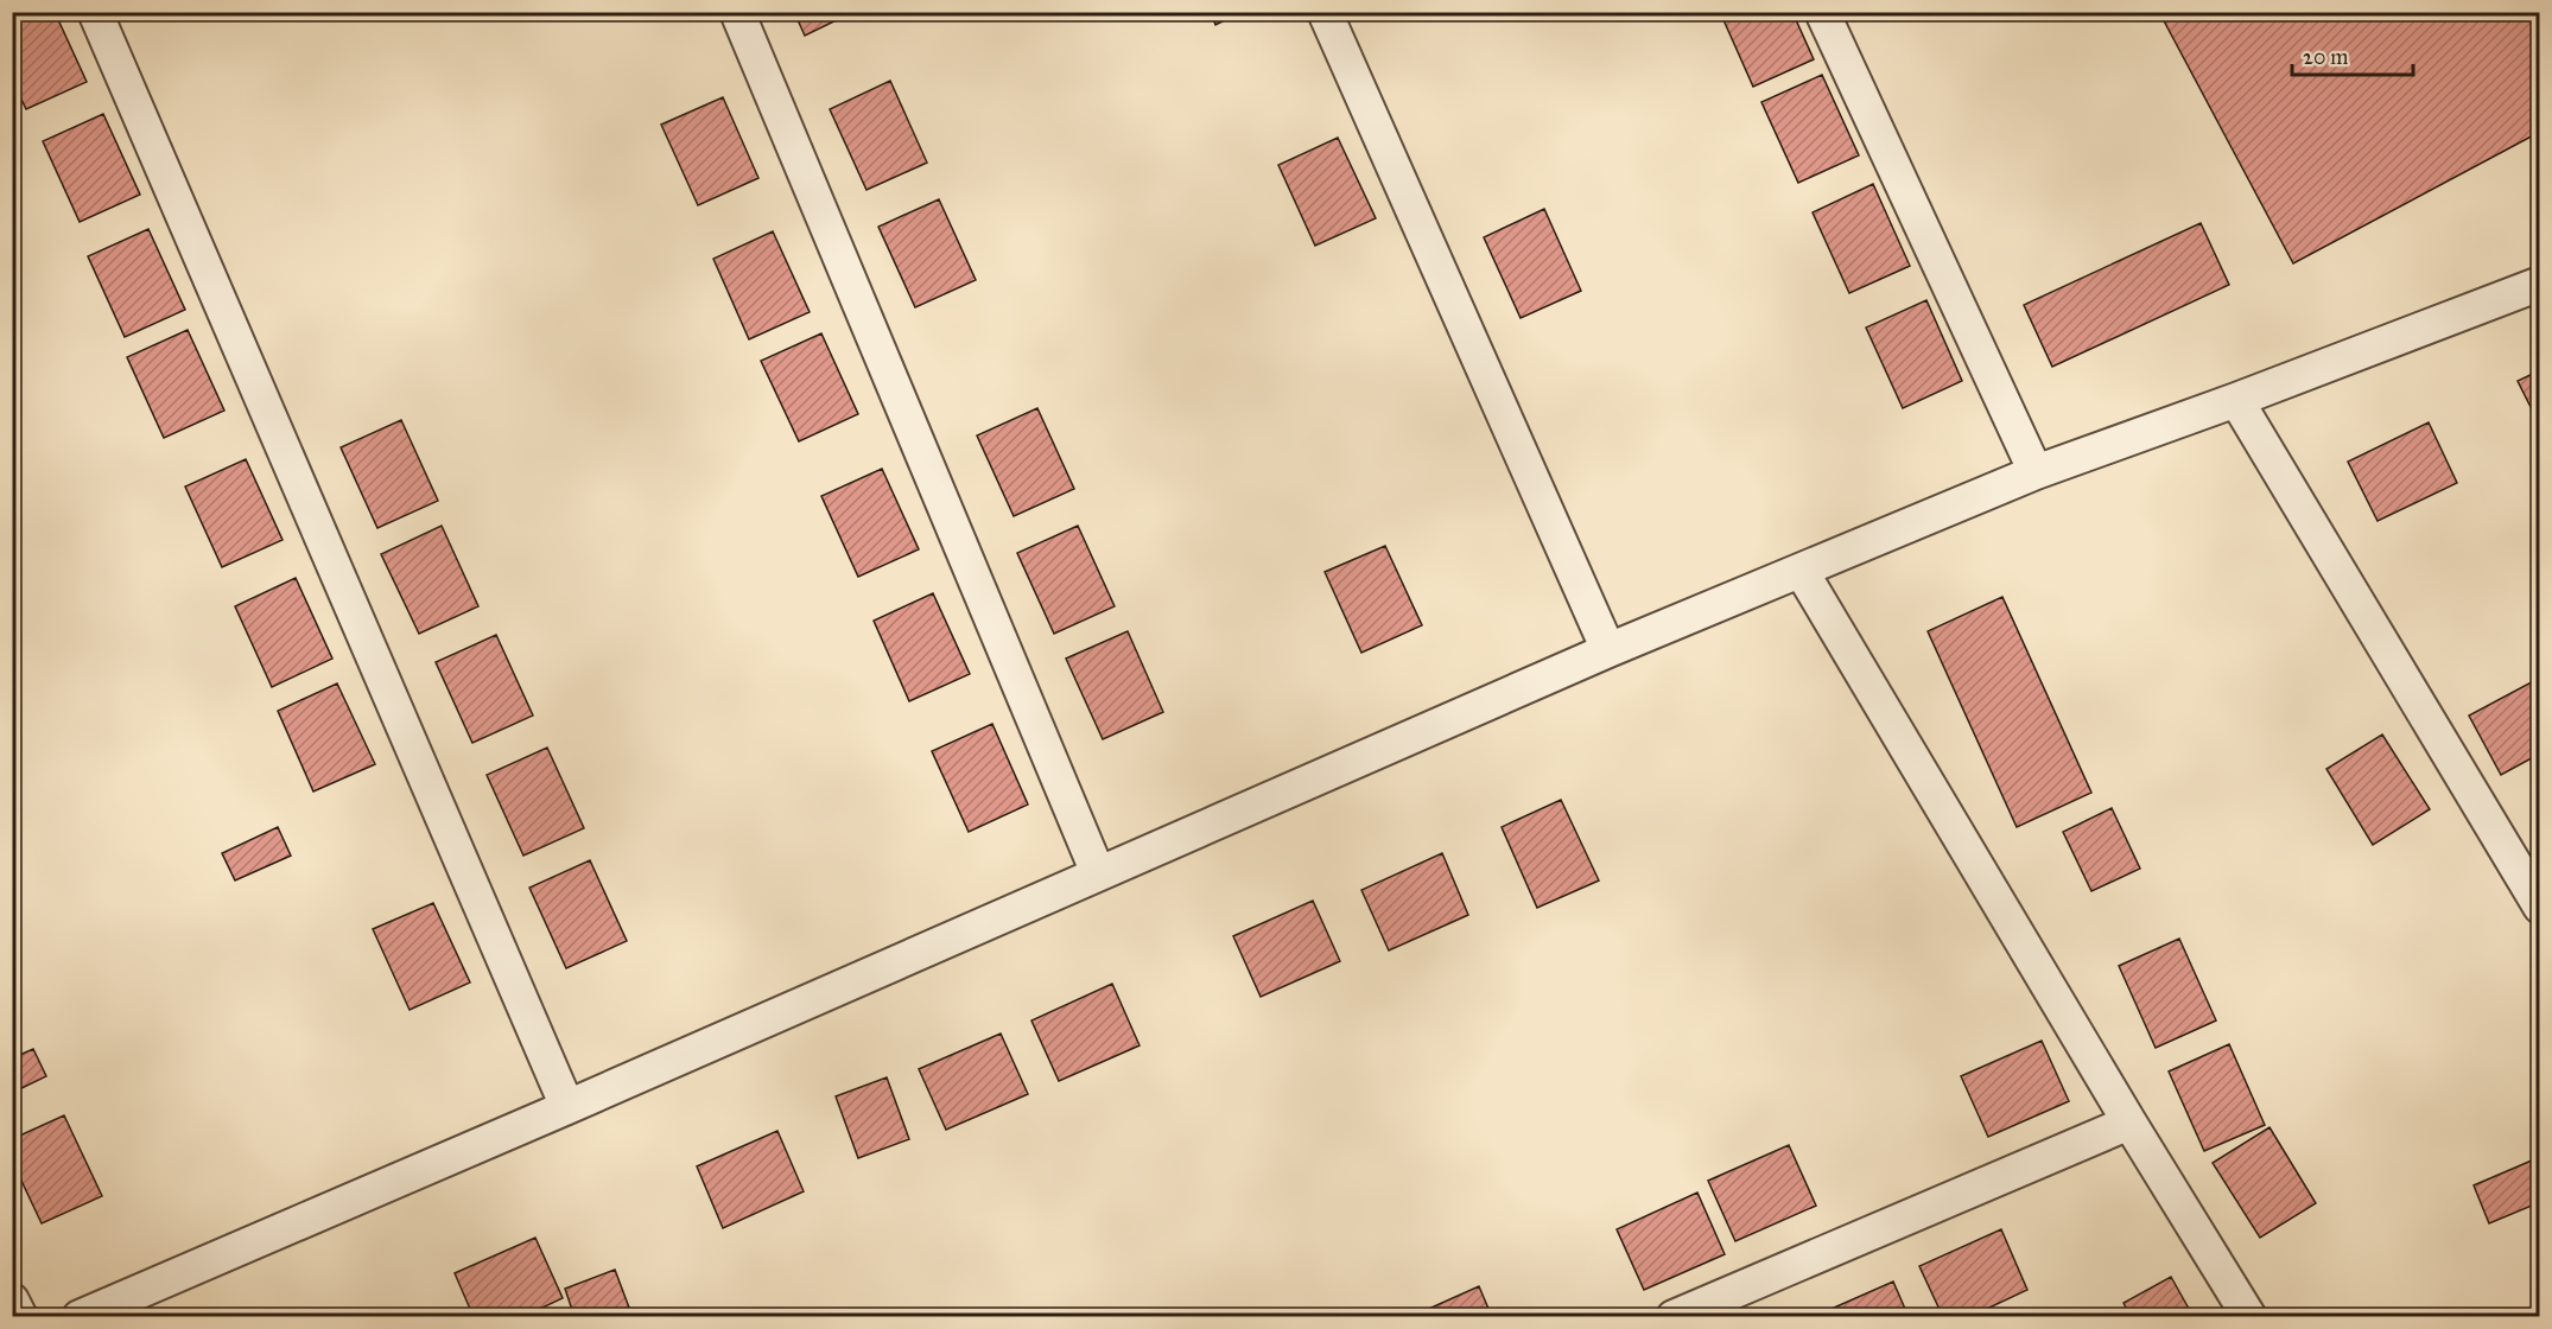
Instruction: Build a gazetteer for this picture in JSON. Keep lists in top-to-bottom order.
{
  "scale_bar": "20 m"
}
